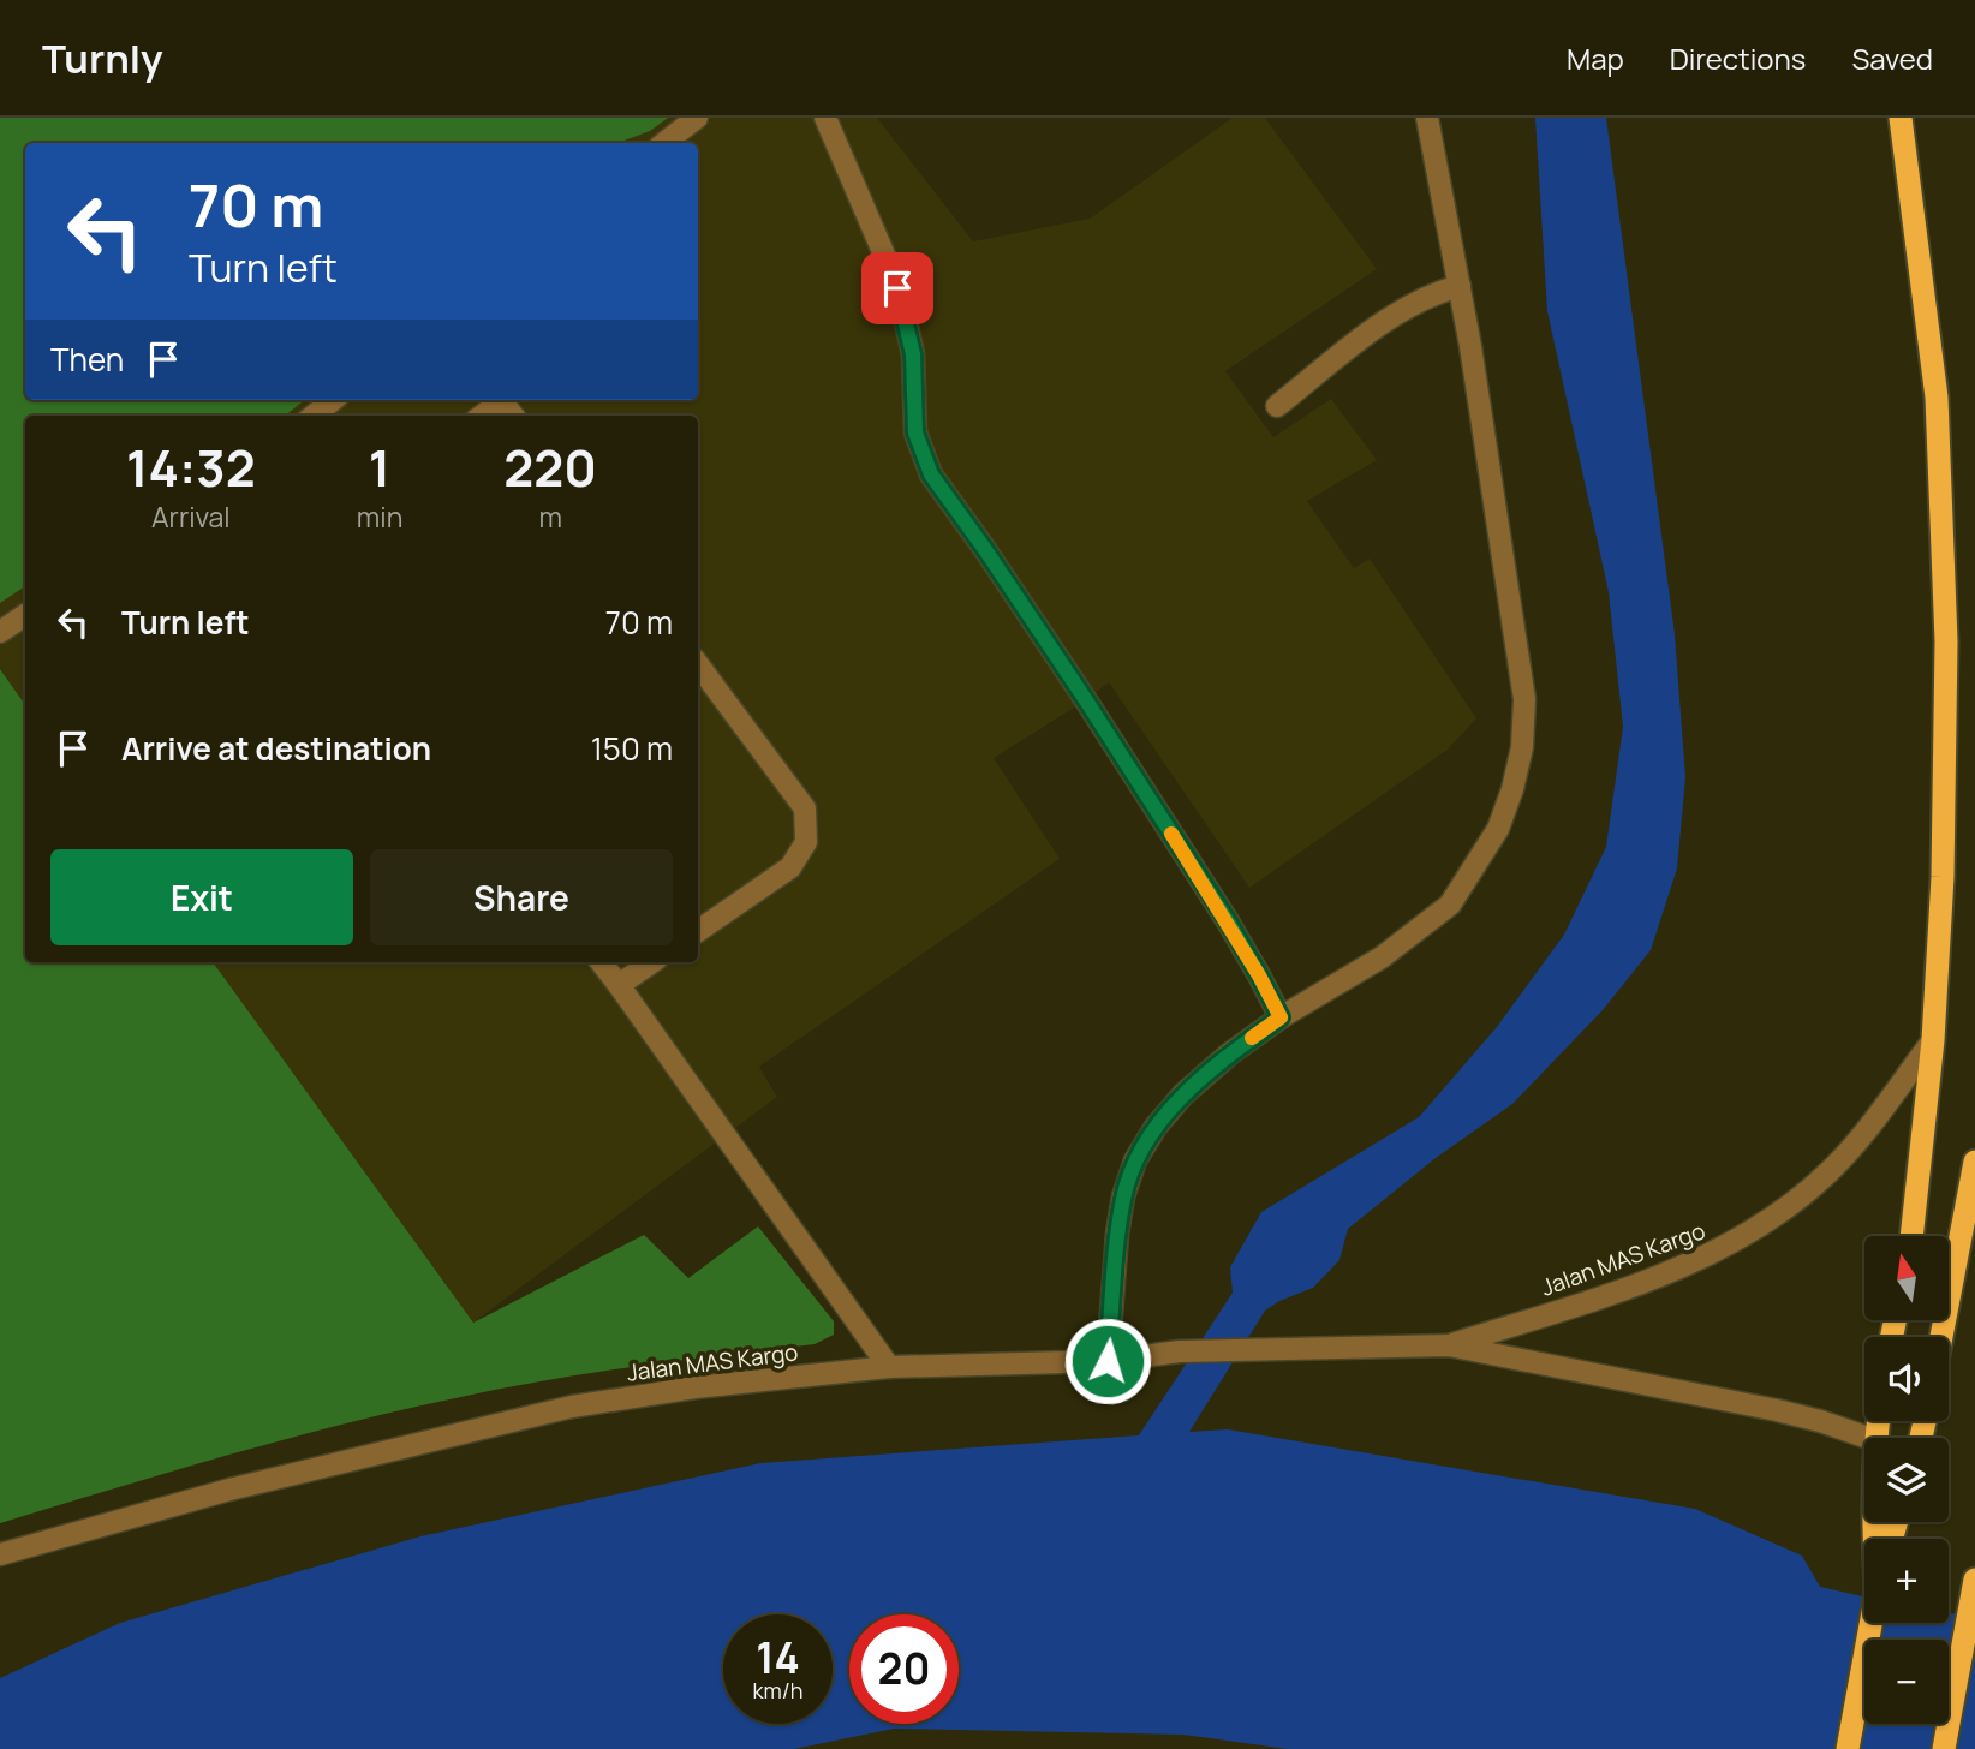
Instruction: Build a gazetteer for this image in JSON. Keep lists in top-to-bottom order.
{
  "streets": {
    "street": ["Jalan MAS Kargo"]
  },
  "north": "top",
  "page": {
    "header": "Turnly",
    "nav": ["Map", "Directions", "Saved"],
    "turn": ["70 m", "Turn left"],
    "then": "Then",
    "eta": [
      "14:32",
      "Arrival",
      "1",
      "min",
      "220",
      "m"
    ],
    "list": [
      {
        "name": "Turn left",
        "value": "70 m"
      },
      {
        "name": "Arrive at destination",
        "value": "150 m"
      }
    ],
    "buttons": ["Exit", "Share"],
    "map_buttons": ["+", "−"],
    "speed": "14 km/h",
    "limit": "20"
  }
}
